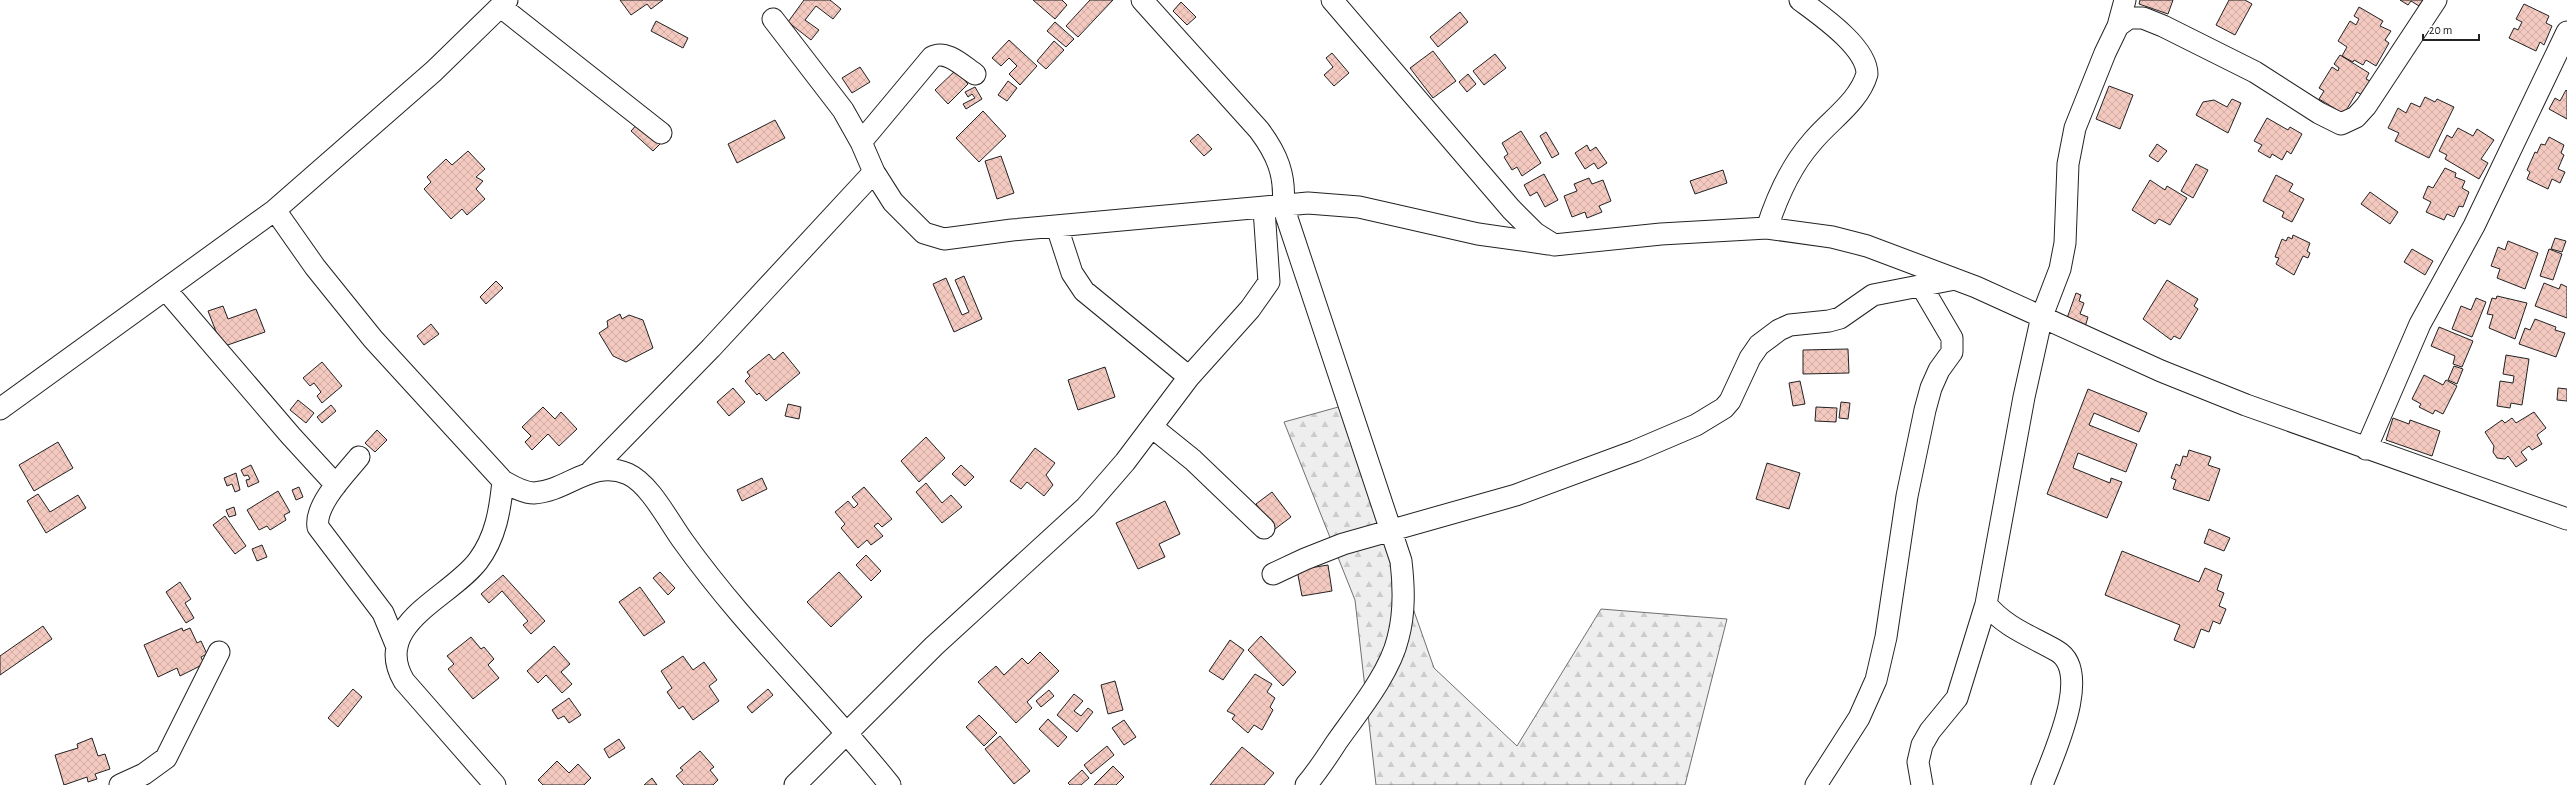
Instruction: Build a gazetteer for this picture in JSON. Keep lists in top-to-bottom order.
{
  "scale_bar": "20 m"
}
